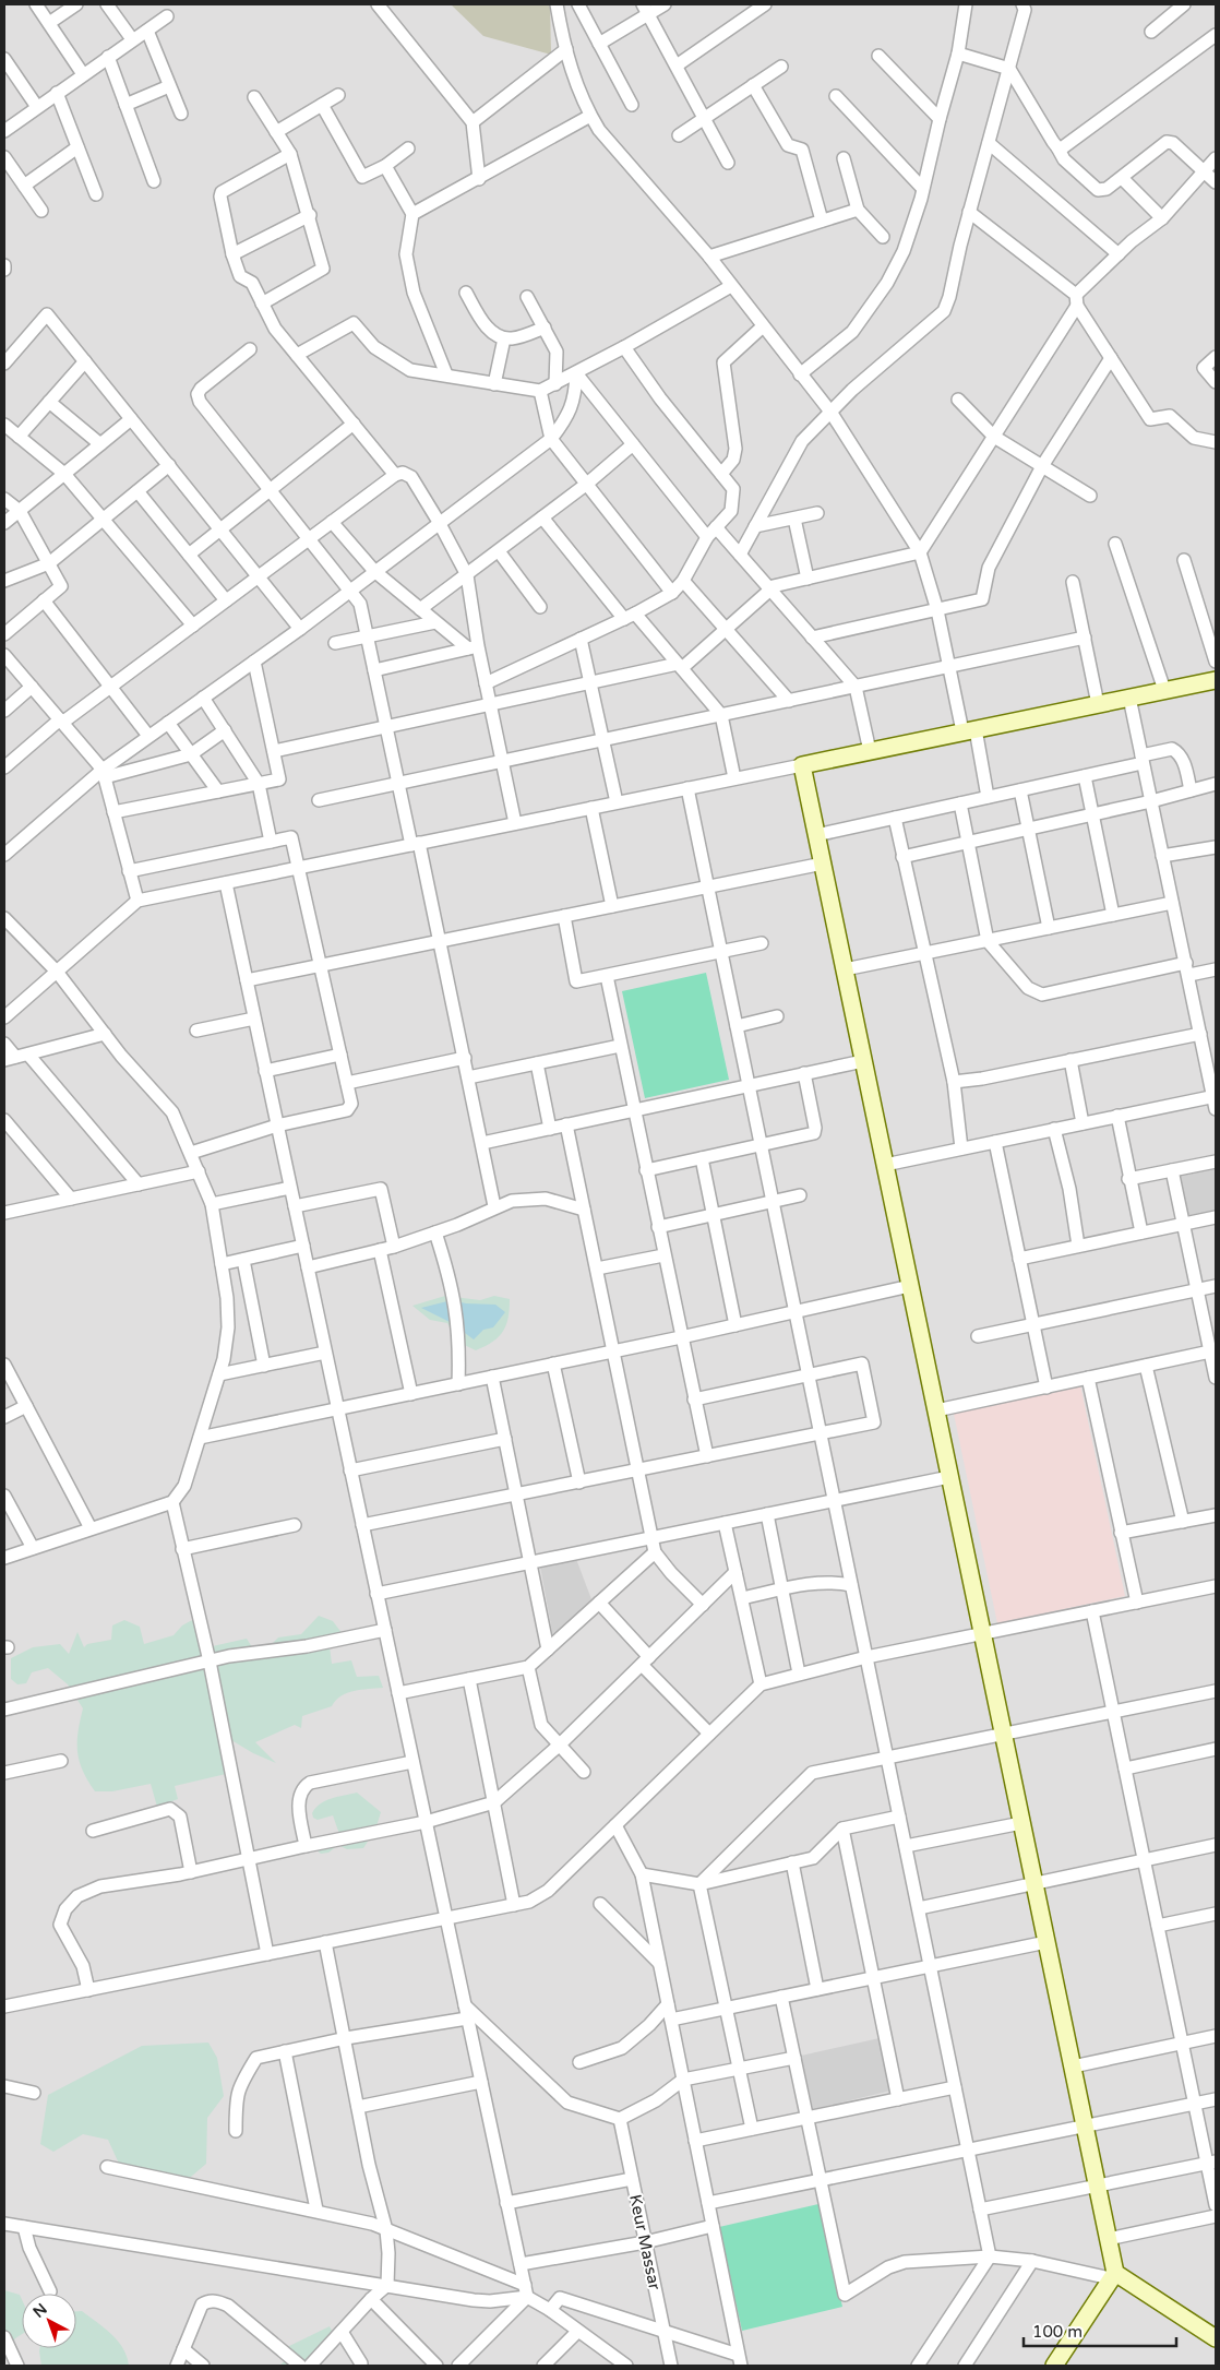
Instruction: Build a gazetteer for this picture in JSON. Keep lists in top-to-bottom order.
{
  "streets": {
    "street": ["Keur Massar"]
  },
  "scale_bar": "100 m",
  "north": "top left"
}
